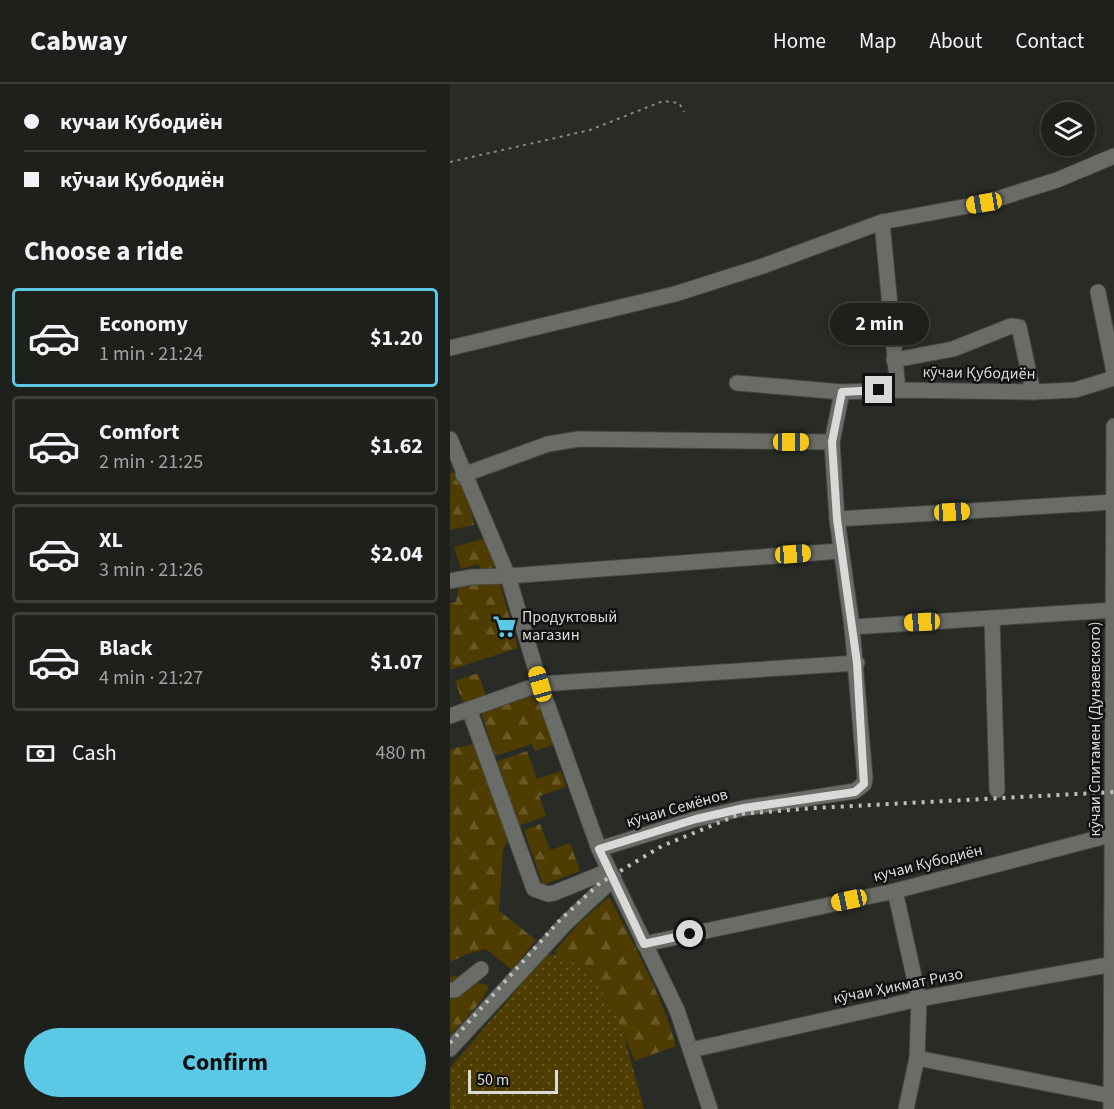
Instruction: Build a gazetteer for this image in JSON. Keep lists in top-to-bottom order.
{
  "streets": {
    "street": [
      "кӯчаи Қубодиён",
      "кӯчаи Спитамен (Дунаевского)",
      "кӯчаи Семёнов",
      "кучаи Кубодиён",
      "кӯчаи Ҳикмат Ризо"
    ]
  },
  "crossings": [
    ["кӯчаи Спитамен (Дунаевского)", "кучаи Кубодиён"],
    ["кӯчаи Спитамен (Дунаевского)", "кӯчаи Ҳикмат Ризо"]
  ],
  "places": {
    "supermarket": ["Продуктовый магазин"]
  },
  "scale_bar": "50 m",
  "page": {
    "header": "Cabway",
    "nav": [
      "Home",
      "Map",
      "About",
      "Contact"
    ],
    "banner": ["кучаи Кубодиён", "кӯчаи Қубодиён"],
    "heading": "Choose a ride",
    "list": [
      {
        "name": "Economy",
        "note": "1 min · 21:24",
        "value": "$1.20"
      },
      {
        "name": "Comfort",
        "note": "2 min · 21:25",
        "value": "$1.62"
      },
      {
        "name": "XL",
        "note": "3 min · 21:26",
        "value": "$2.04"
      },
      {
        "name": "Black",
        "note": "4 min · 21:27",
        "value": "$1.07"
      }
    ],
    "bubble": "2 min",
    "pay": ["Cash", "480 m"],
    "buttons": "Confirm",
    "scale": "50 m"
  }
}
